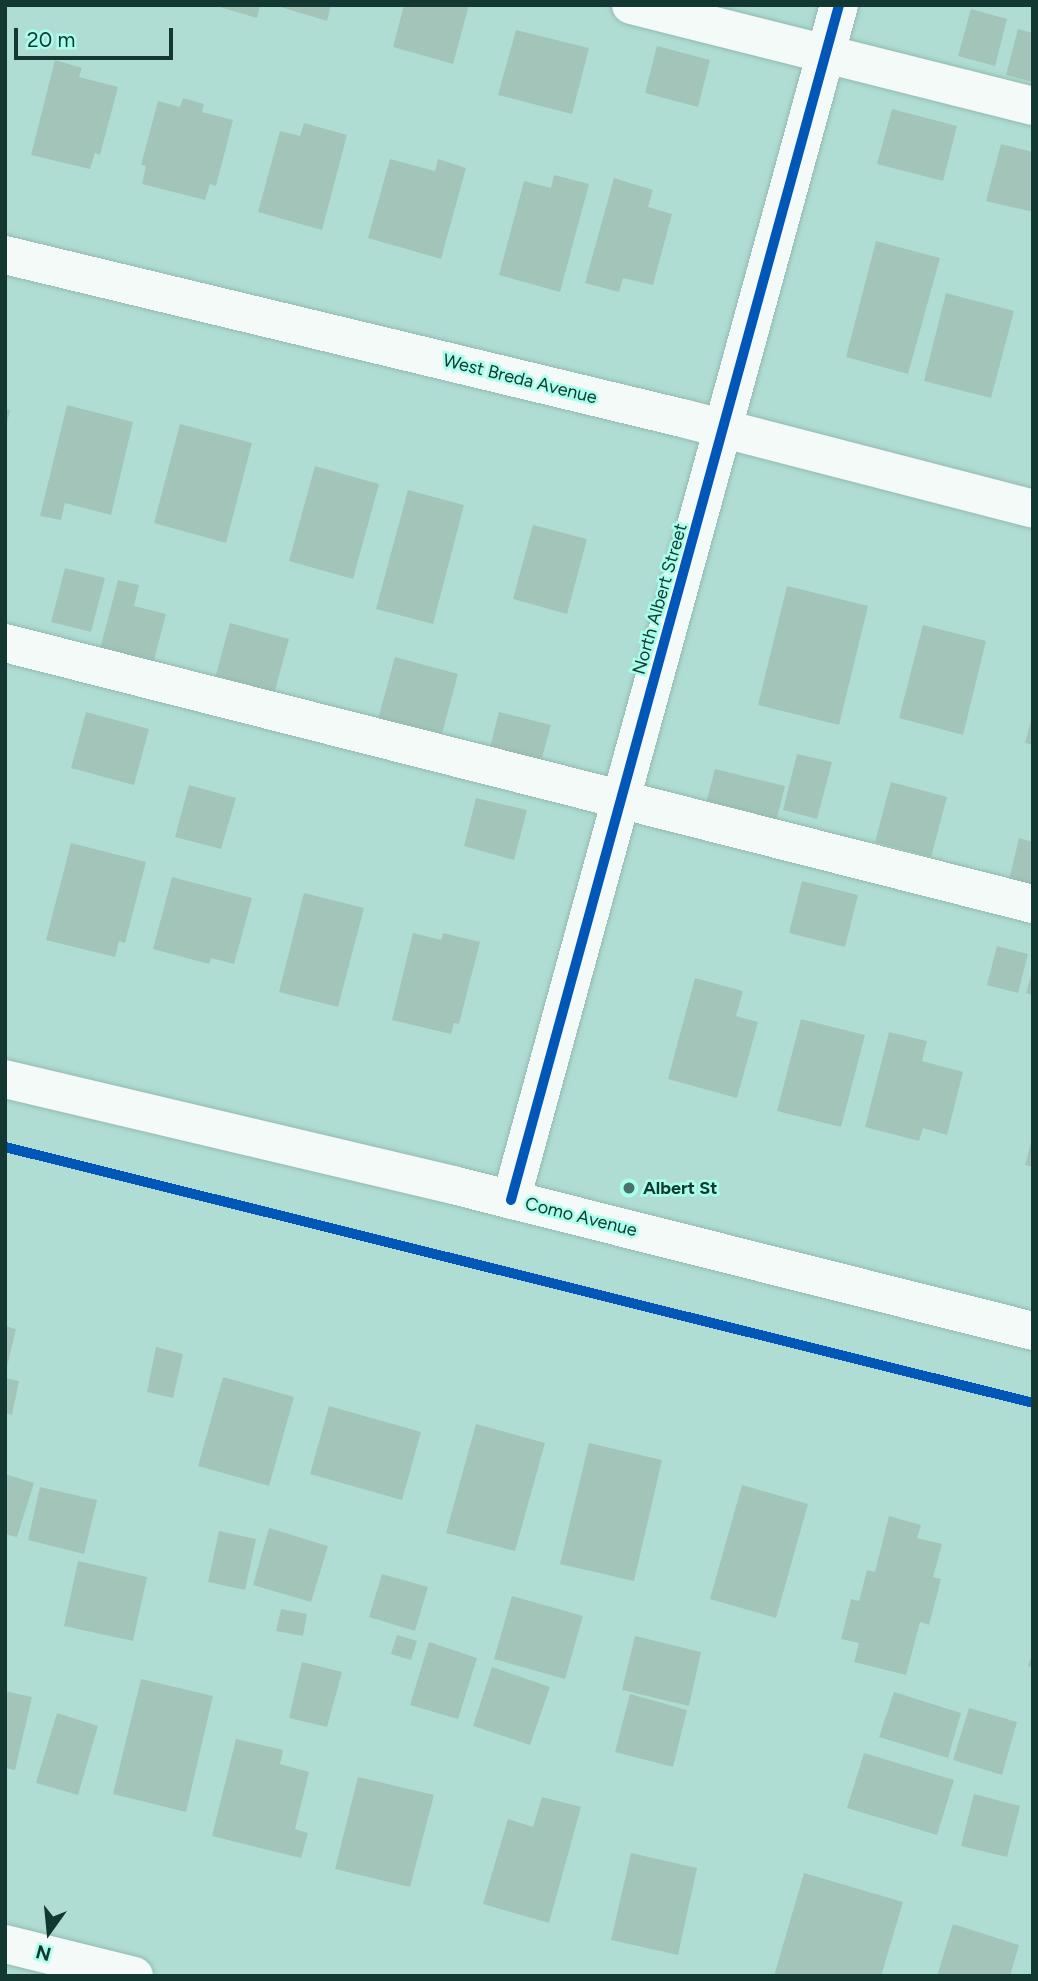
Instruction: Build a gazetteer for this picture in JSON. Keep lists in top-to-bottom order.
{
  "streets": {
    "street": ["West Breda Avenue", "North Albert Street", "Como Avenue"]
  },
  "crossings": [
    ["West Breda Avenue", "North Albert Street"],
    ["North Albert Street", "Como Avenue"]
  ],
  "places": ["Albert St"],
  "scale_bar": "20 m",
  "north": "bottom"
}
